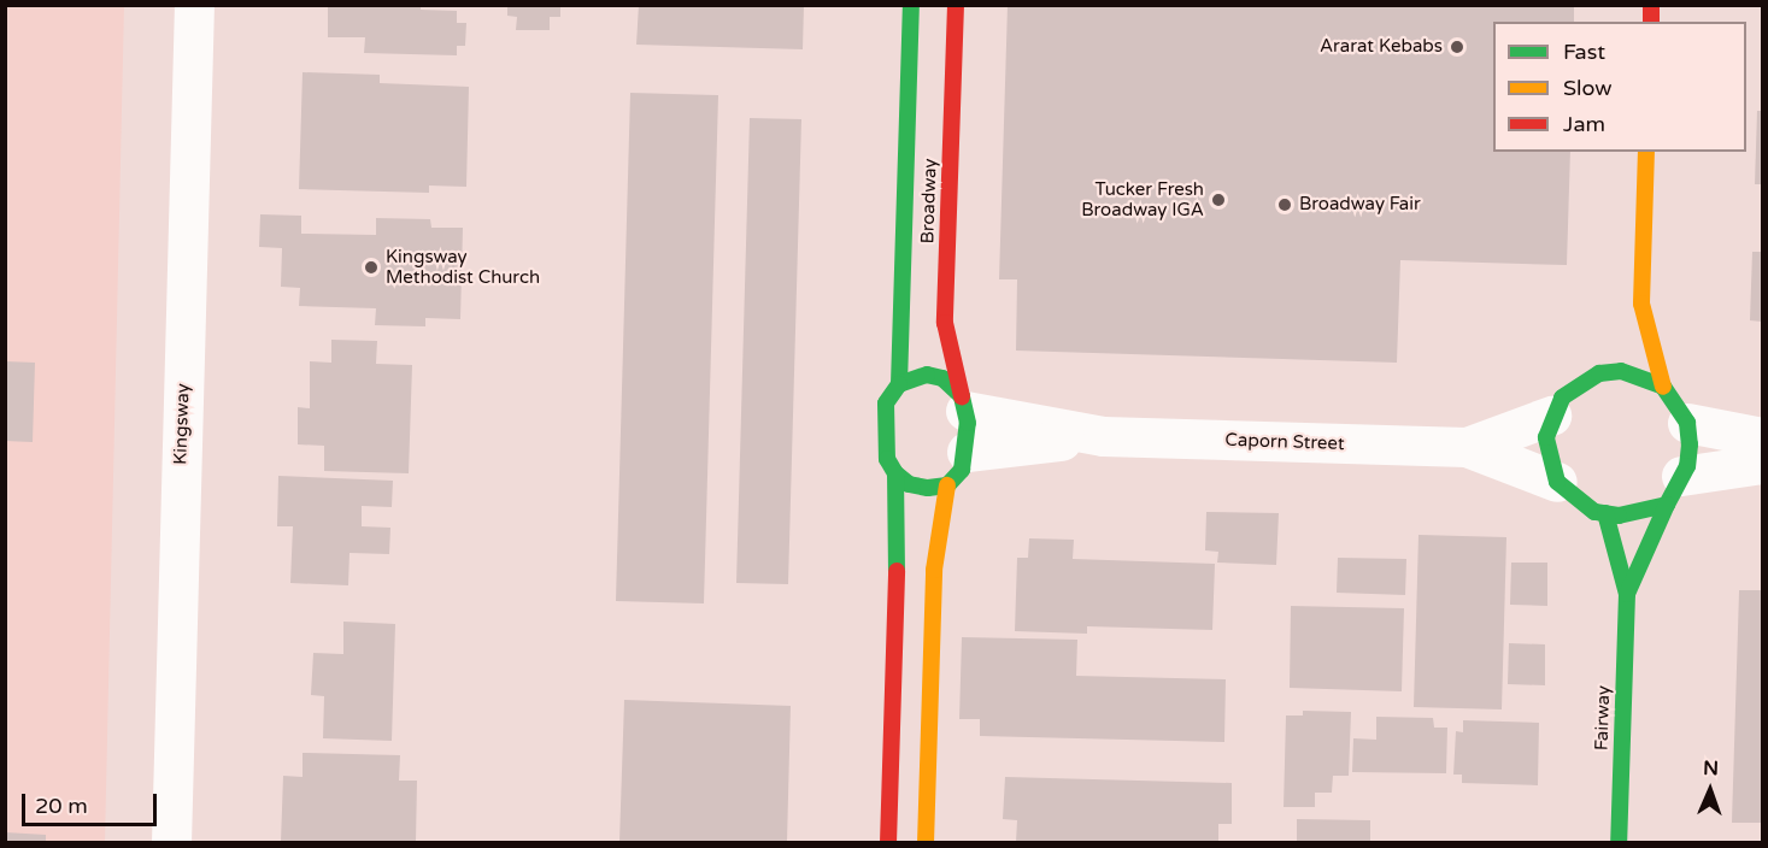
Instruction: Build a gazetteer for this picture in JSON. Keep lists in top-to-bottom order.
{
  "streets": {
    "main road": ["Broadway", "Fairway"],
    "street": ["Kingsway", "Caporn Street"]
  },
  "crossings": [
    ["Broadway", "Caporn Street"],
    ["Caporn Street", "Fairway"]
  ],
  "places": [
    "Ararat Kebabs",
    "Tucker Fresh Broadway IGA",
    "Broadway Fair",
    "Kingsway Methodist Church"
  ],
  "legend": ["Fast", "Slow", "Jam"],
  "scale_bar": "20 m",
  "north": "top"
}
